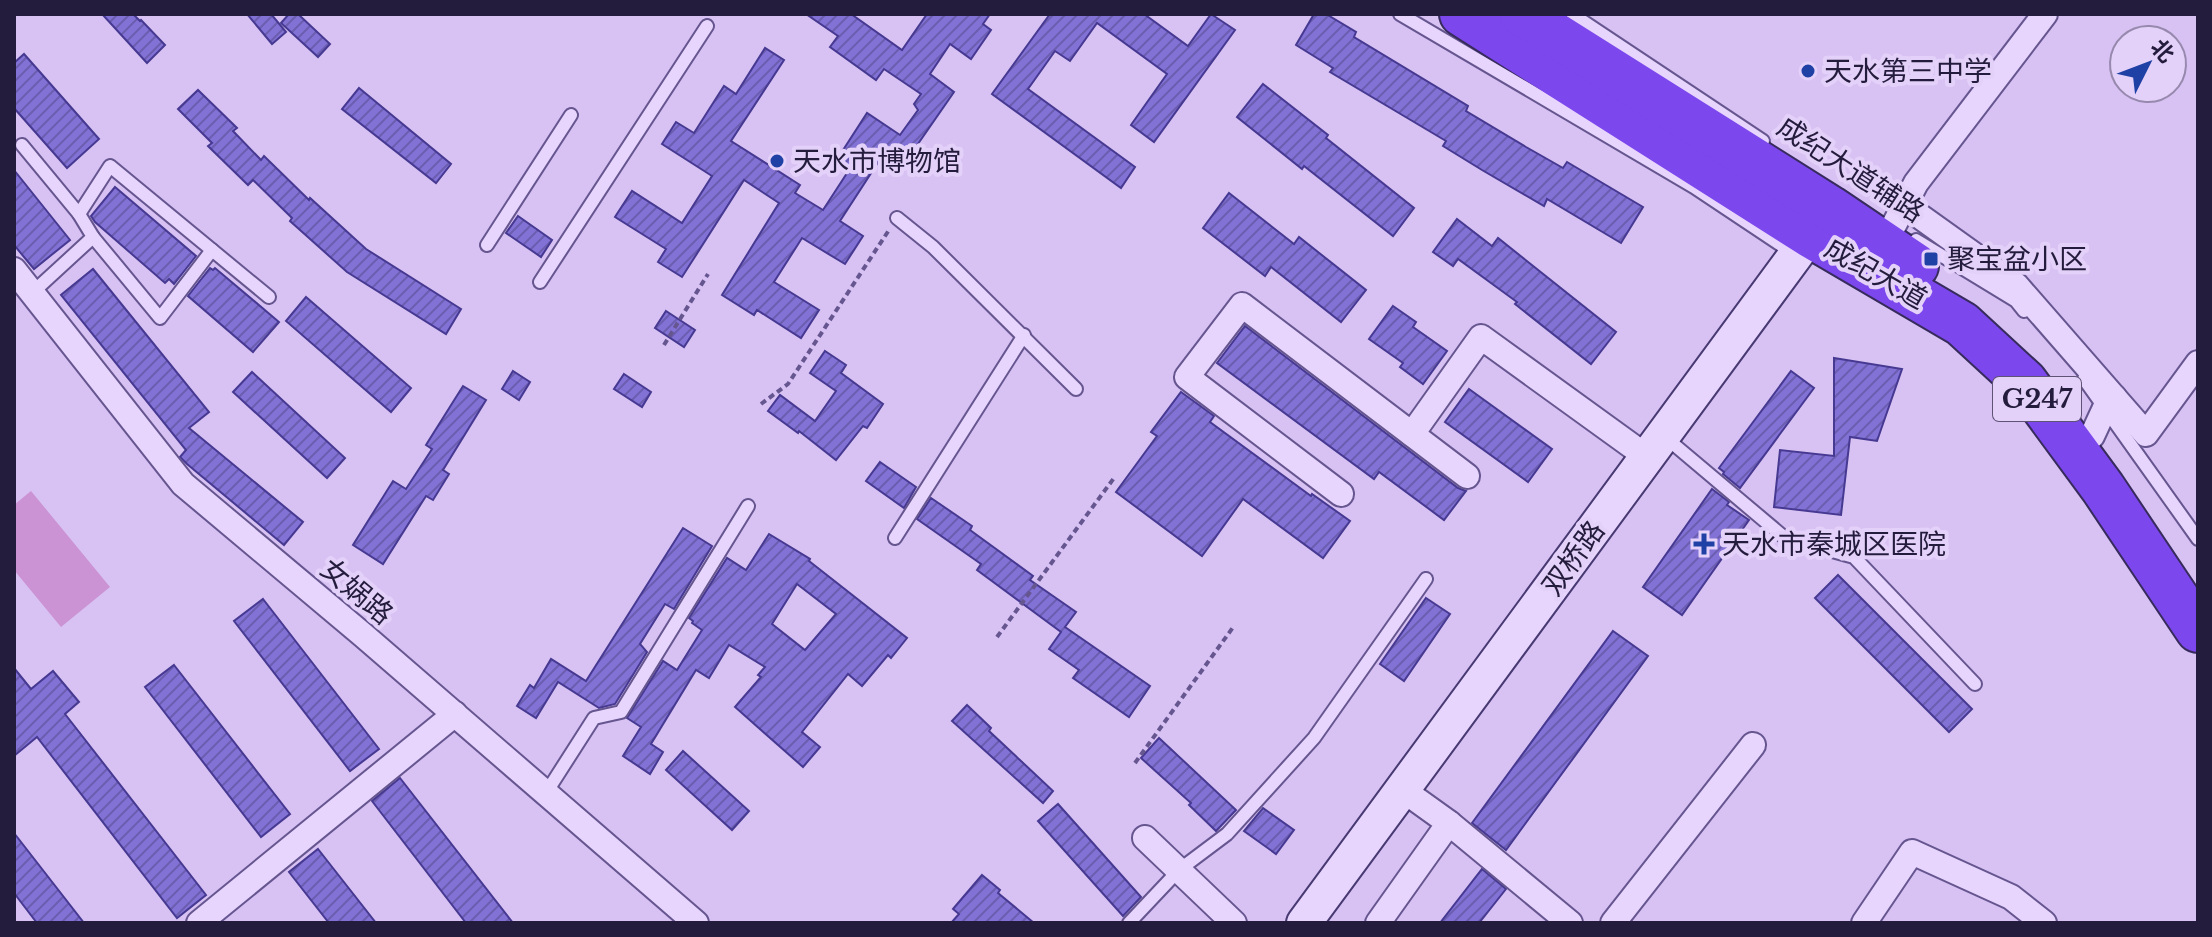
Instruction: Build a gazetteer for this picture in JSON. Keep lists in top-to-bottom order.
{
  "streets": {
    "highway": ["成纪大道", "G247"],
    "main road": ["双桥路"],
    "street": ["女娲路"],
    "lane": ["成纪大道辅路"]
  },
  "crossings": [
    ["成纪大道", "双桥路"]
  ],
  "places": {
    "other": ["天水第三中学", "天水市博物馆"],
    "transit": ["聚宝盆小区"],
    "health": ["天水市秦城区医院"]
  },
  "north": "top right"
}
